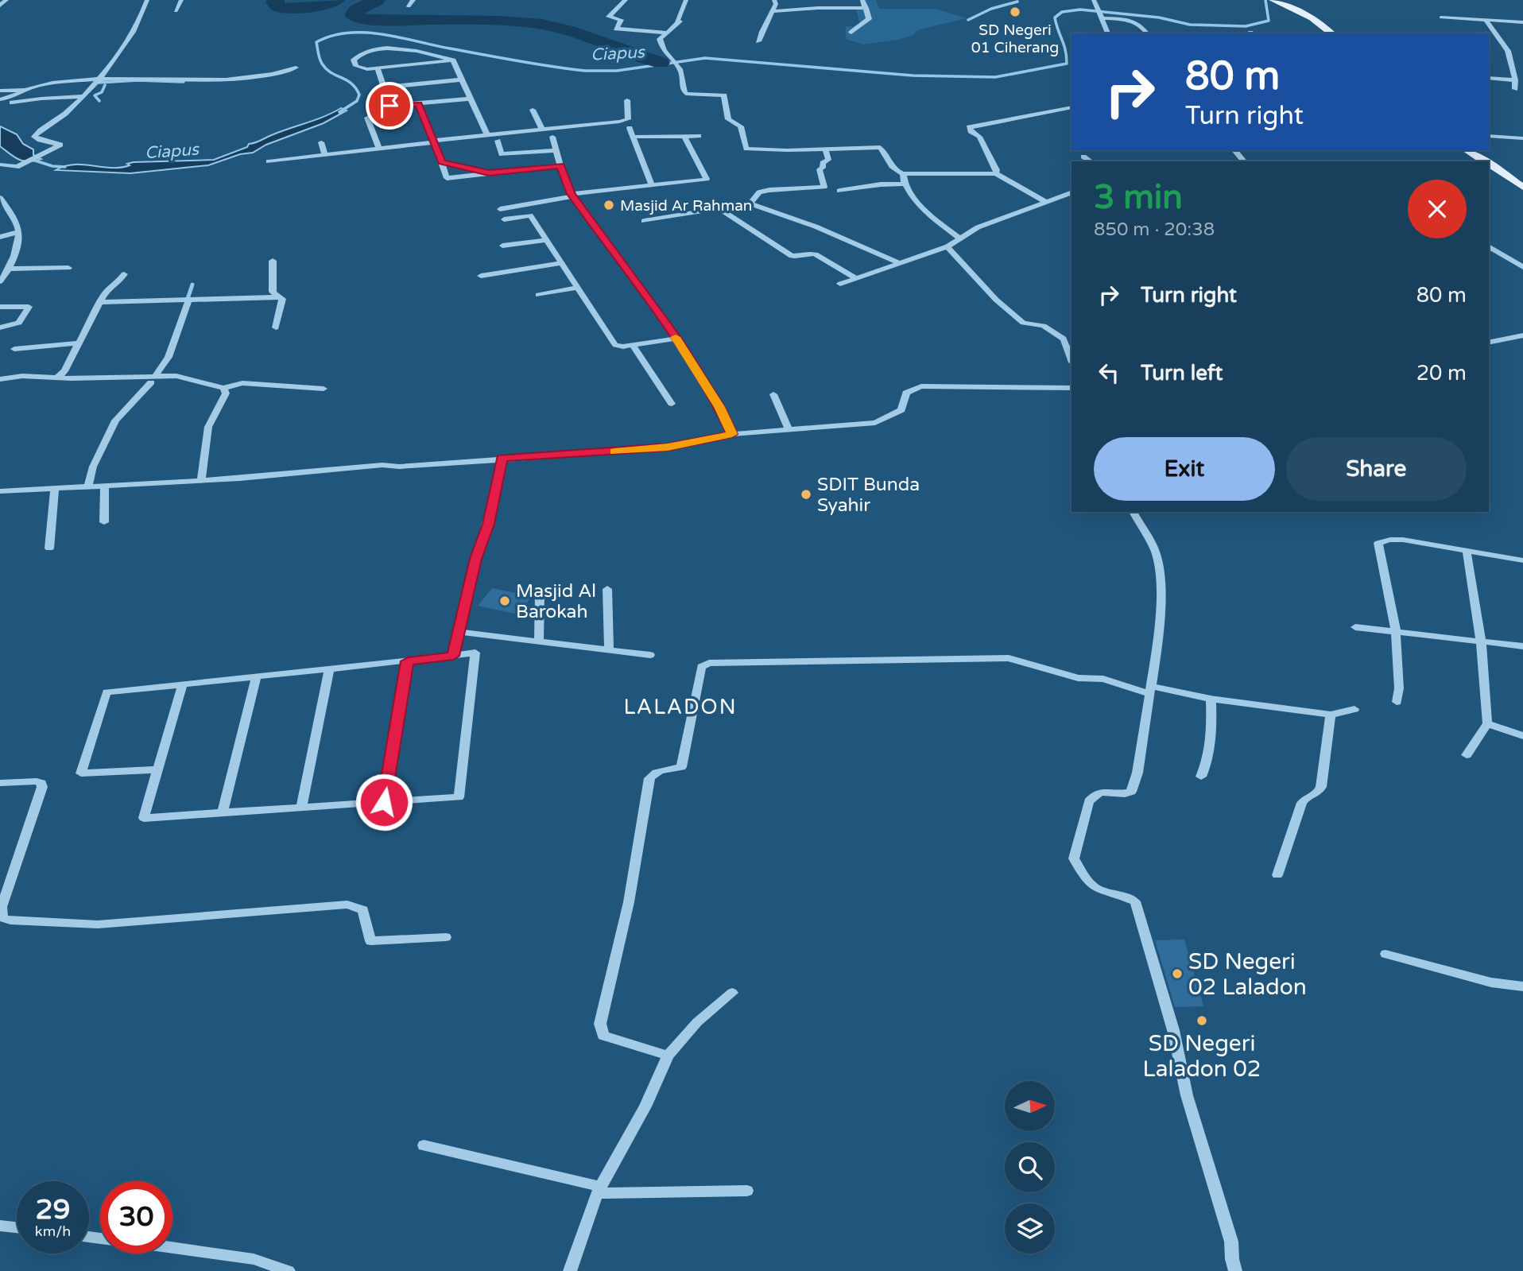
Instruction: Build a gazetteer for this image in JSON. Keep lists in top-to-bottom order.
{
  "districts": ["LALADON"],
  "water": ["Ciapus"],
  "places": [
    "SD Negeri 01 Ciherang",
    "Masjid Ar Rahman",
    "SDIT Bunda Syahir",
    "Masjid Al Barokah",
    "SD Negeri 02 Laladon",
    "SD Negeri Laladon 02"
  ],
  "north": "right",
  "page": {
    "turn": ["80 m", "Turn right"],
    "heading": ["3 min", "850 m · 20:38"],
    "list": [
      {
        "name": "Turn right",
        "value": "80 m"
      },
      {
        "name": "Turn left",
        "value": "20 m"
      }
    ],
    "buttons": ["Exit", "Share"],
    "speed": "29 km/h",
    "limit": "30"
  }
}
